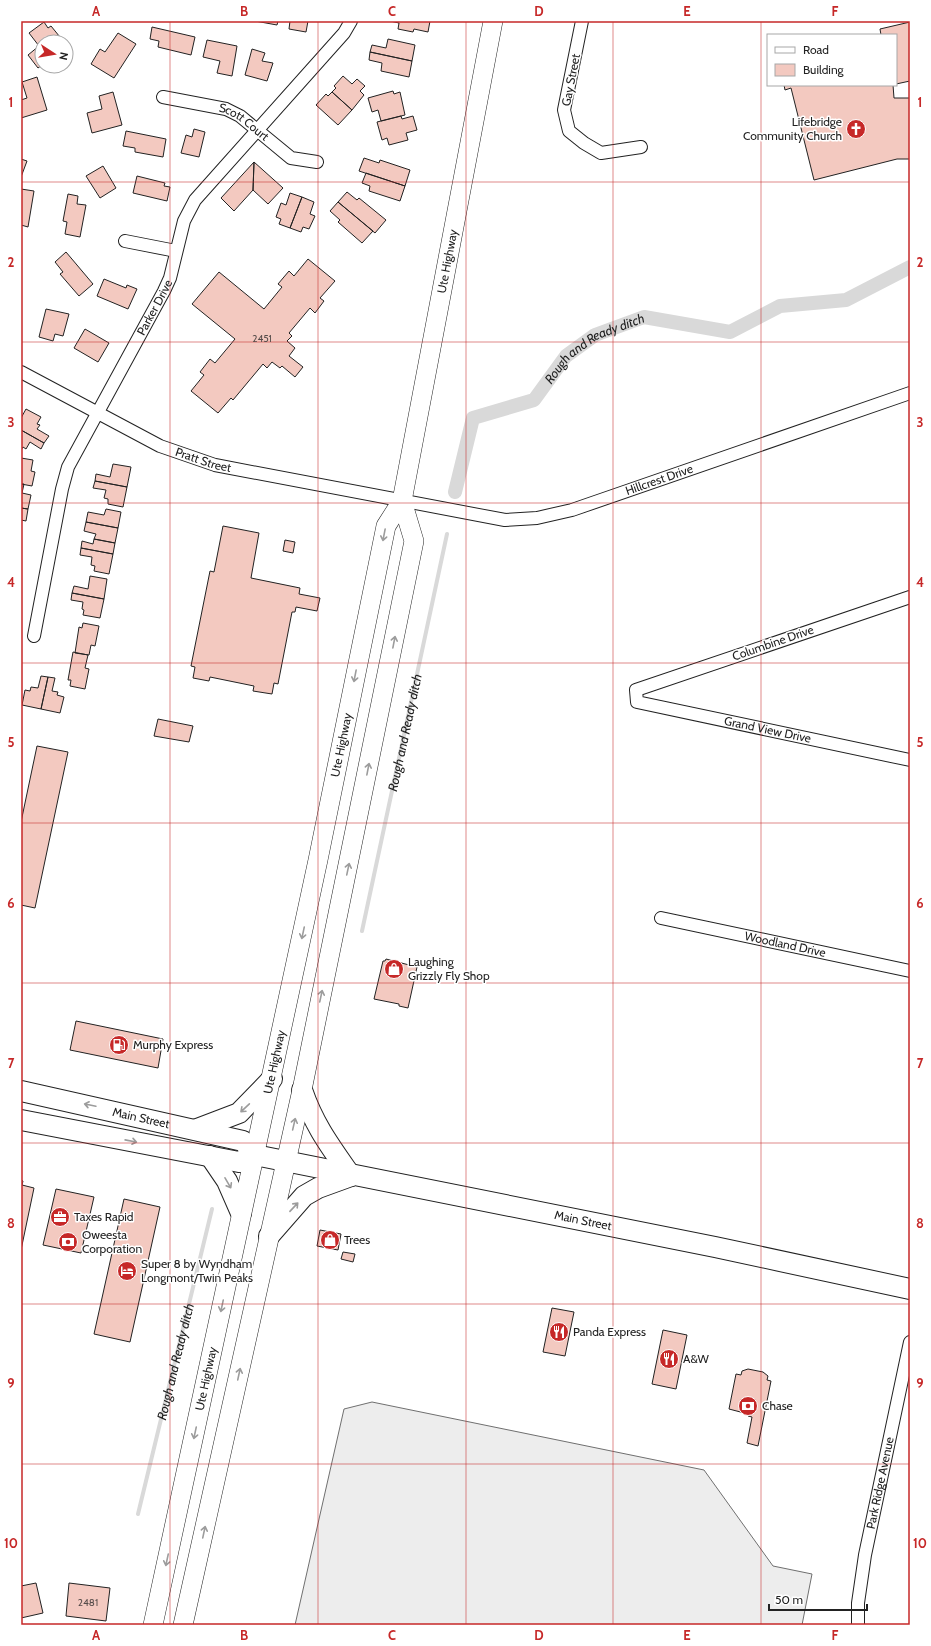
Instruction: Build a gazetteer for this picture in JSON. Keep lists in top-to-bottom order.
{
  "streets": {
    "highway": ["Main Street"],
    "main road": ["Ute Highway"],
    "street": [
      "Gay Street",
      "Scott Court",
      "Parker Drive",
      "Pratt Street",
      "Hillcrest Drive",
      "Columbine Drive",
      "Grand View Drive",
      "Woodland Drive",
      "Park Ridge Avenue"
    ]
  },
  "crossings": [
    ["Scott Court", "Parker Drive"],
    ["Ute Highway", "Pratt Street"],
    ["Ute Highway", "Hillcrest Drive"],
    ["Ute Highway", "Main Street"],
    ["Parker Drive", "Pratt Street"],
    ["Pratt Street", "Hillcrest Drive"],
    ["Columbine Drive", "Grand View Drive"]
  ],
  "water": ["Rough and Ready ditch"],
  "places": {
    "church": ["Lifebridge Community Church"],
    "shop": ["Laughing Grizzly Fly Shop", "Trees"],
    "fuel station": ["Murphy Express"],
    "office": ["Taxes Rapid"],
    "bank": ["Oweesta Corporation", "Chase"],
    "hotel": ["Super 8 by Wyndham Longmont/Twin Peaks"],
    "restaurant": ["Panda Express", "A&W"]
  },
  "house_numbers": ["2451", "2481"],
  "legend": ["Road", "Building"],
  "scale_bar": "50 m",
  "north": "right",
  "grid": {
    "columns": [
      "A",
      "B",
      "C",
      "D",
      "E",
      "F"
    ],
    "rows": [
      "1",
      "2",
      "3",
      "4",
      "5",
      "6",
      "7",
      "8",
      "9",
      "10"
    ]
  }
}
